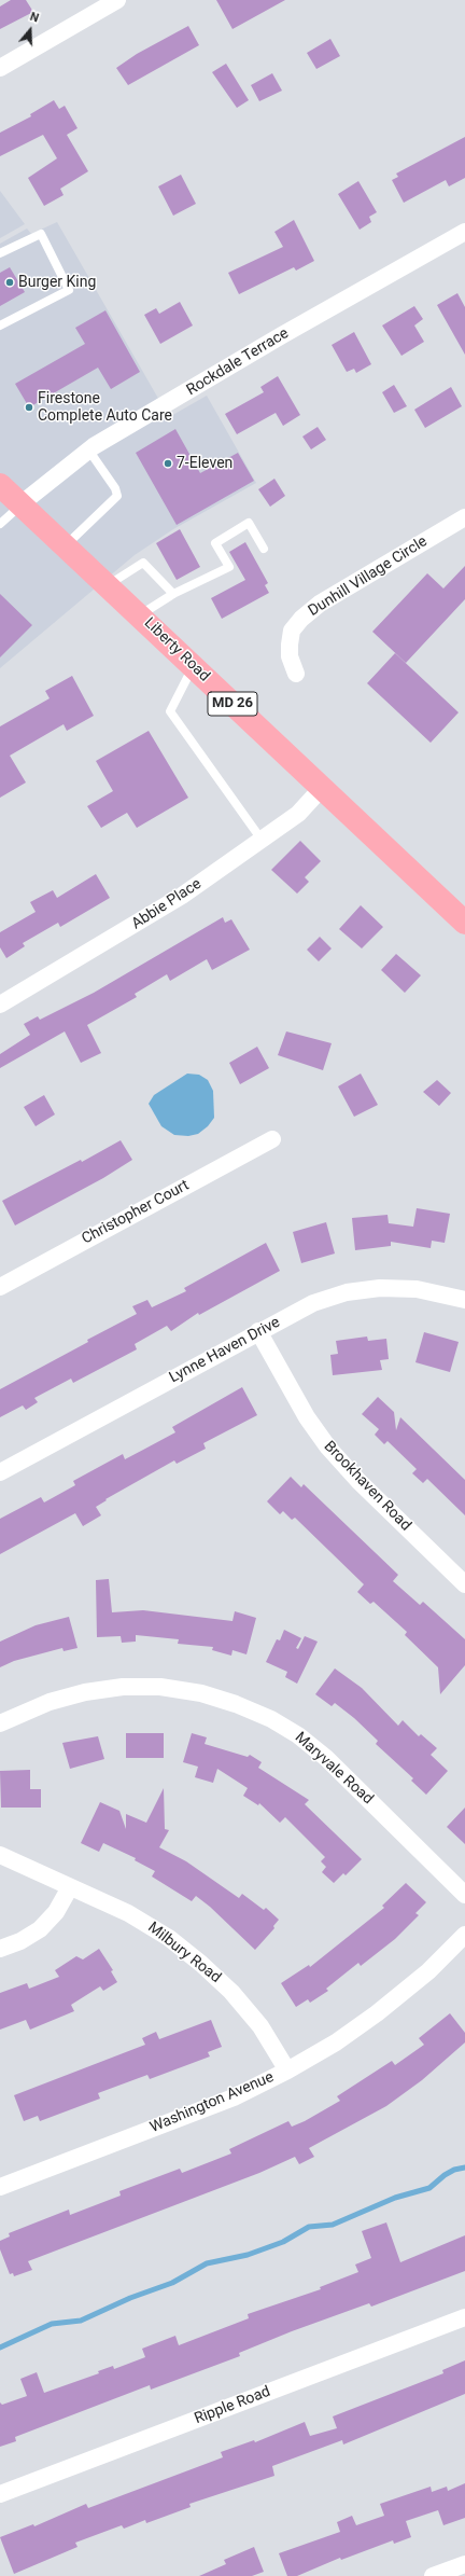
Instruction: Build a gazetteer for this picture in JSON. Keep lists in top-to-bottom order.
{
  "streets": {
    "main road": ["Liberty Road", "MD 26"],
    "street": [
      "Rockdale Terrace",
      "Dunhill Village Circle",
      "Abbie Place",
      "Christopher Court",
      "Lynne Haven Drive",
      "Brookhaven Road",
      "Maryvale Road",
      "Milbury Road",
      "Washington Avenue",
      "Ripple Road"
    ]
  },
  "crossings": [
    ["Rockdale Terrace", "Liberty Road"],
    ["Liberty Road", "Abbie Place"],
    ["Lynne Haven Drive", "Brookhaven Road"],
    ["Milbury Road", "Washington Avenue"]
  ],
  "places": ["Burger King", "Firestone Complete Auto Care", "7-Eleven"],
  "north": "top"
}
